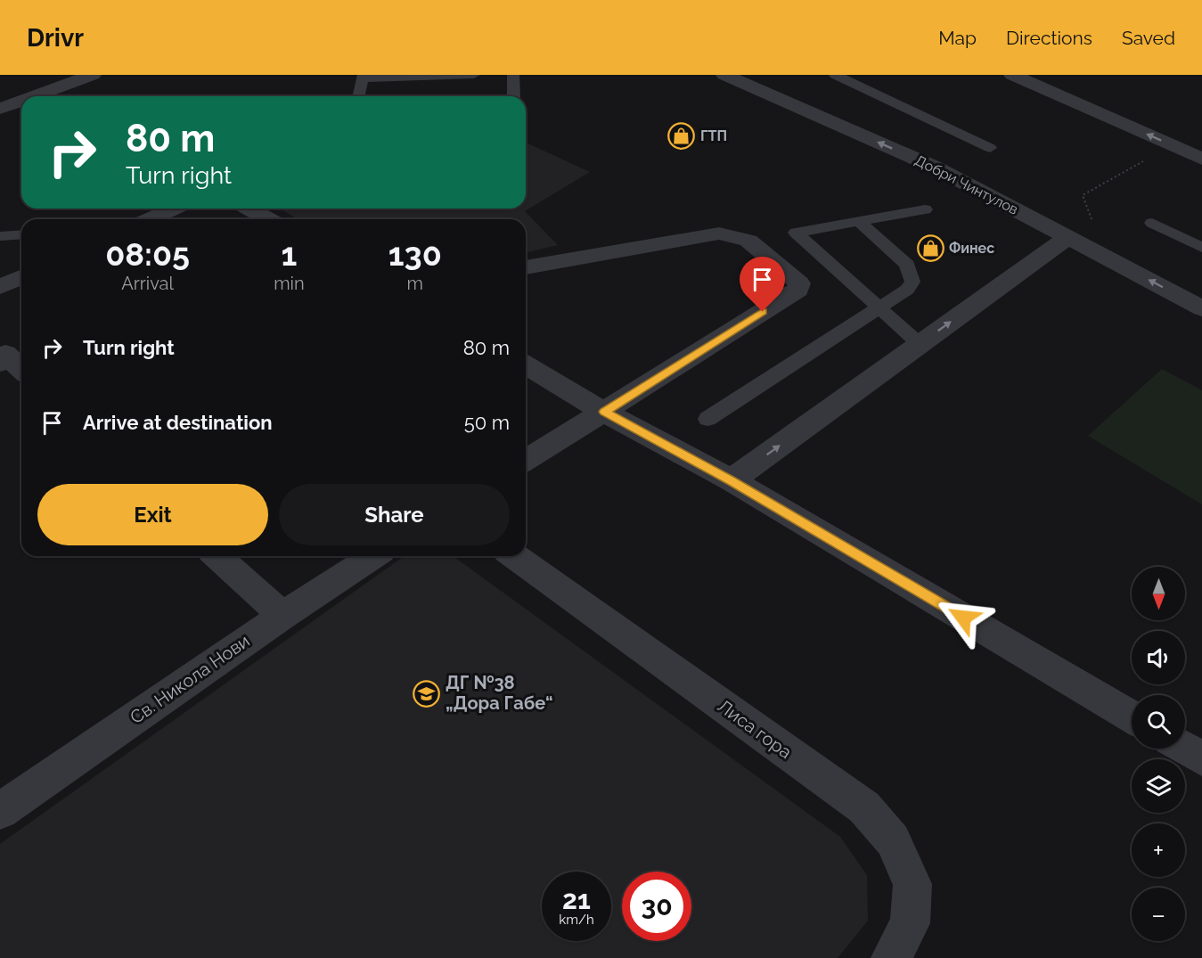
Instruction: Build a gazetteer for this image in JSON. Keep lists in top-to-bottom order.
{
  "streets": {
    "street": ["Добри Чинтулов", "Св. Никола Нови", "Лиса гора"]
  },
  "places": {
    "shop": ["ГТП", "Финес"],
    "school or university": ["ДГ №38 „Дора Габе“"]
  },
  "north": "bottom",
  "page": {
    "header": "Drivr",
    "nav": ["Map", "Directions", "Saved"],
    "turn": ["80 m", "Turn right"],
    "eta": [
      "08:05",
      "Arrival",
      "1",
      "min",
      "130",
      "m"
    ],
    "list": [
      {
        "name": "Turn right",
        "value": "80 m"
      },
      {
        "name": "Arrive at destination",
        "value": "50 m"
      }
    ],
    "buttons": ["Exit", "Share"],
    "map_buttons": ["+", "−"],
    "speed": "21 km/h",
    "limit": "30"
  }
}
